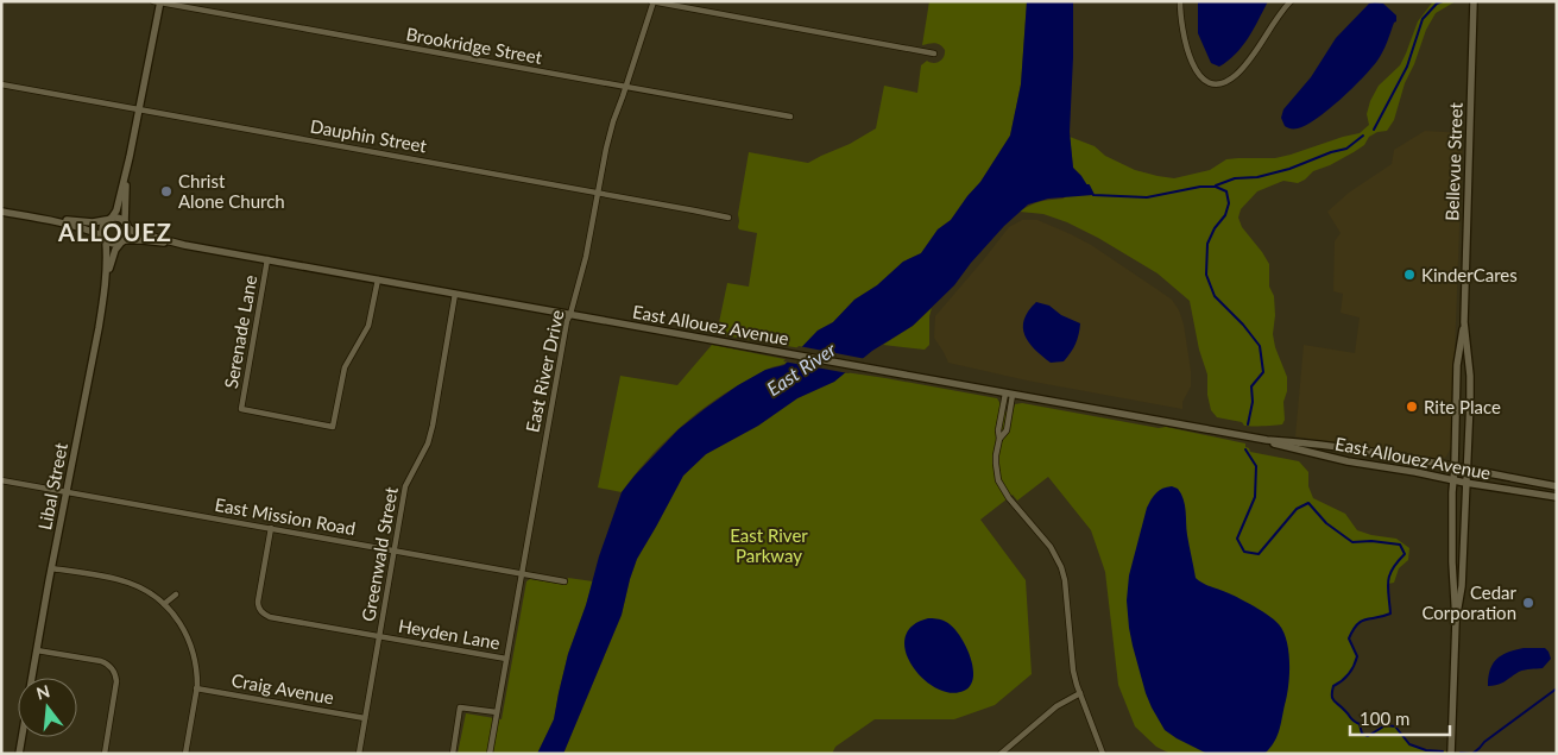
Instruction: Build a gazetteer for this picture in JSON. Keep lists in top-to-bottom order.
{
  "streets": {
    "street": [
      "Brookridge Street",
      "Dauphin Street",
      "Bellevue Street",
      "East Allouez Avenue",
      "Serenade Lane",
      "East River Drive",
      "Libal Street",
      "East Mission Road",
      "Greenwald Street",
      "Heyden Lane",
      "Craig Avenue"
    ]
  },
  "crossings": [
    ["Brookridge Street", "East River Drive"],
    ["Dauphin Street", "East River Drive"],
    ["Bellevue Street", "East Allouez Avenue"],
    ["East Allouez Avenue", "Serenade Lane"],
    ["East Allouez Avenue", "East River Drive"],
    ["East Allouez Avenue", "Libal Street"],
    ["East Allouez Avenue", "Greenwald Street"],
    ["East River Drive", "East Mission Road"],
    ["East River Drive", "Heyden Lane"],
    ["Libal Street", "East Mission Road"],
    ["East Mission Road", "Greenwald Street"],
    ["East Mission Road", "Heyden Lane"],
    ["Greenwald Street", "Heyden Lane"],
    ["Greenwald Street", "Craig Avenue"]
  ],
  "districts": ["ALLOUEZ"],
  "water": ["East River"],
  "parks": ["East River Parkway"],
  "places": [
    "Christ Alone Church",
    "KinderCares",
    "Rite Place",
    "Cedar Corporation"
  ],
  "scale_bar": "100 m",
  "north": "top"
}
